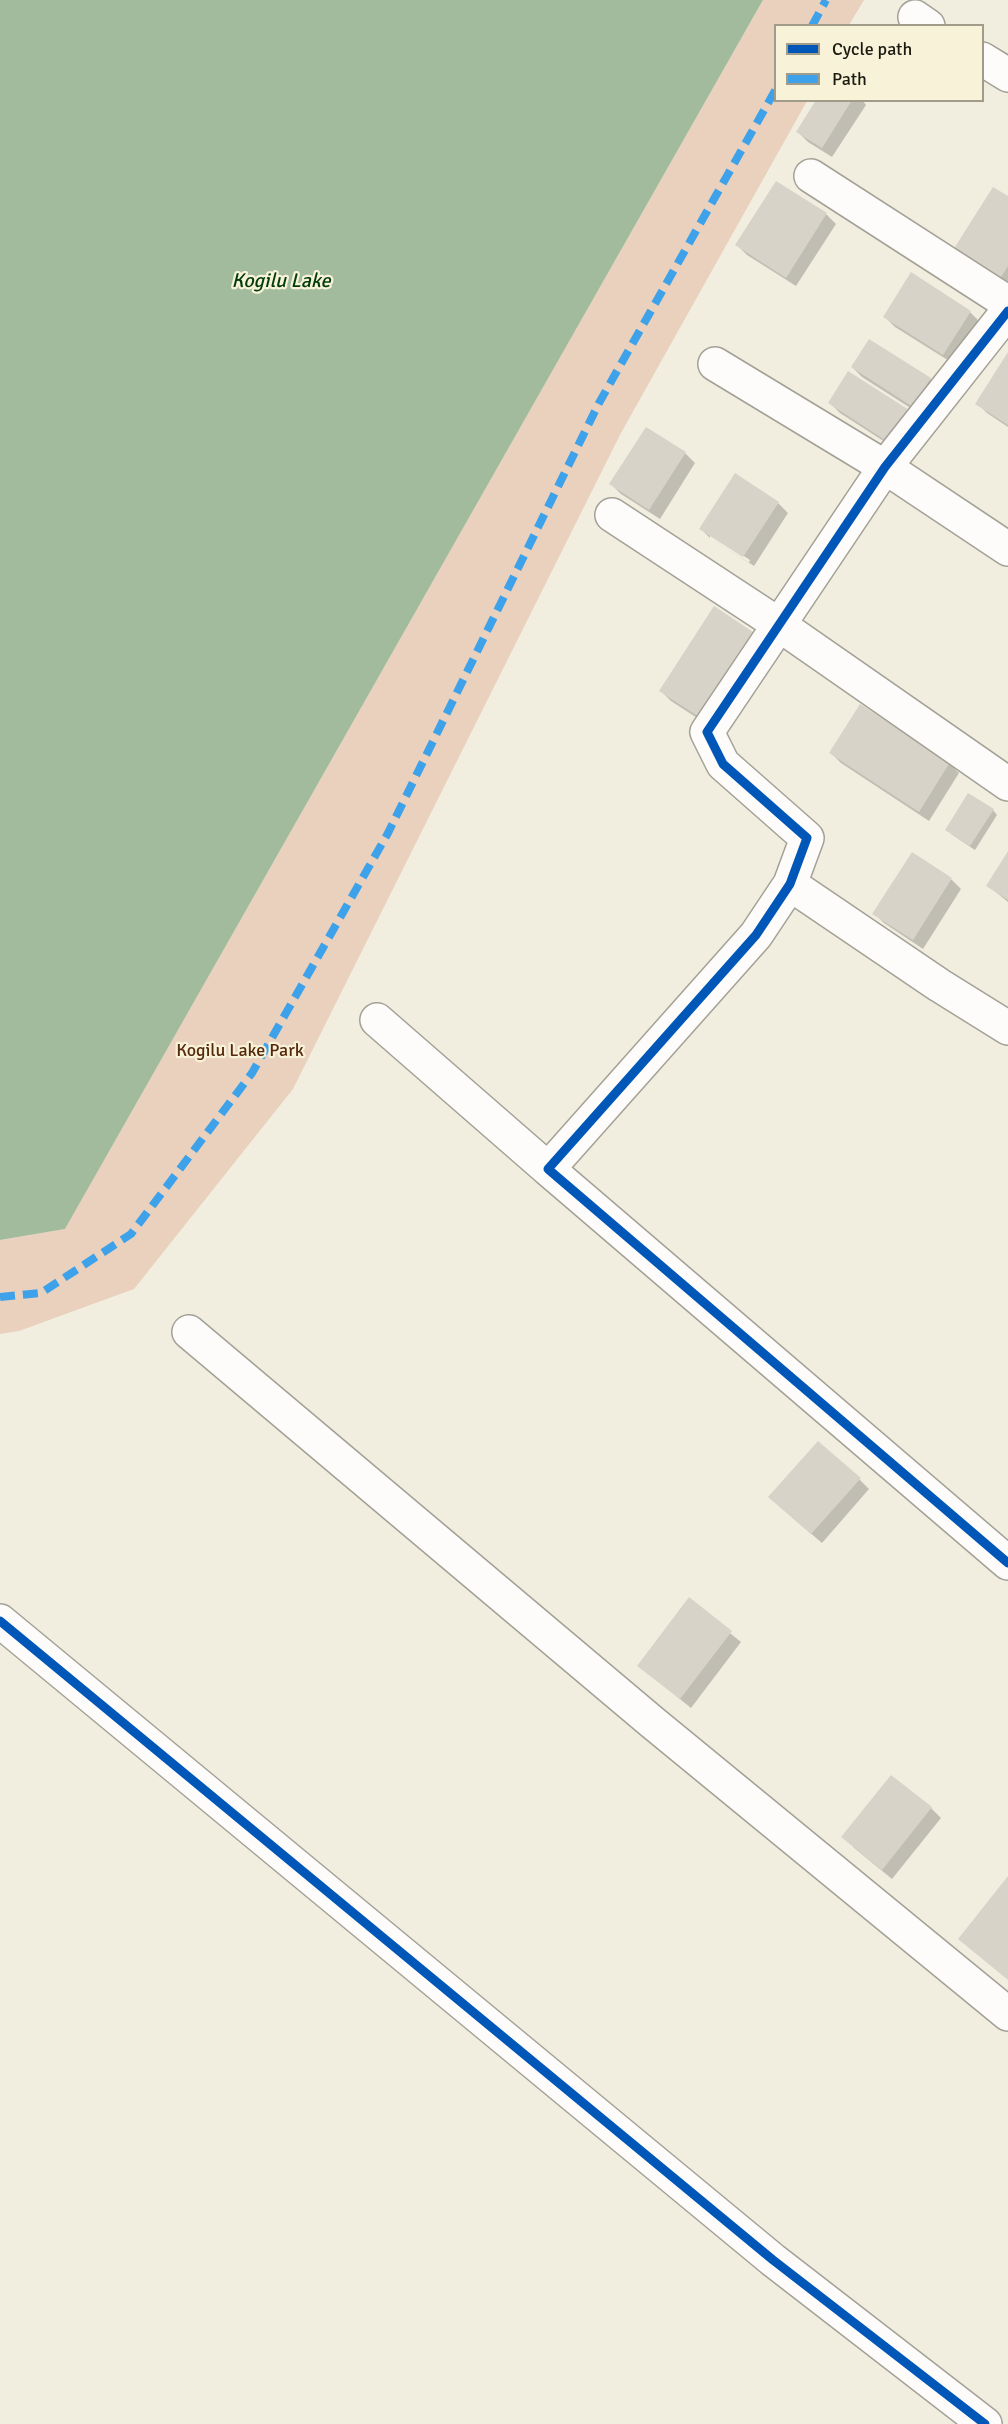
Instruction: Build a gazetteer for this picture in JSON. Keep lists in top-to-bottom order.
{
  "water": ["Kogilu Lake"],
  "parks": ["Kogilu Lake Park"],
  "legend": ["Cycle path", "Path"]
}
